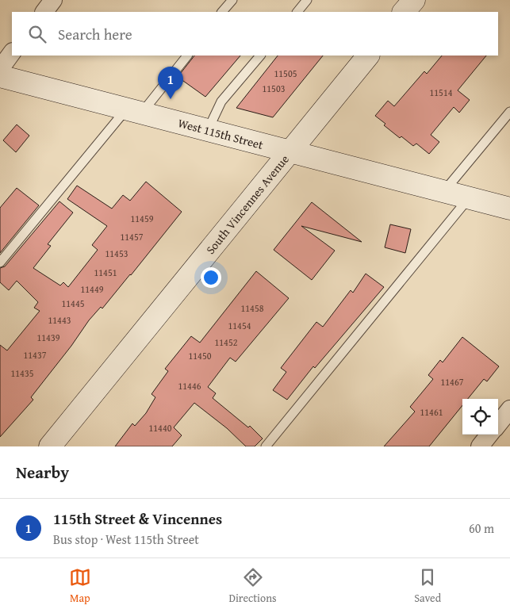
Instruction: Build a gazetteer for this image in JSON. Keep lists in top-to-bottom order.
{
  "streets": {
    "main road": ["West 115th Street", "South Vincennes Avenue"]
  },
  "crossings": [
    ["West 115th Street", "South Vincennes Avenue"]
  ],
  "house_numbers": [
    "11505",
    "11503",
    "11514",
    "11459",
    "11457",
    "11453",
    "11451",
    "11449",
    "11445",
    "11458",
    "11443",
    "11454",
    "11439",
    "11452",
    "11437",
    "11450",
    "11435",
    "11467",
    "11446",
    "11461",
    "11440"
  ],
  "page": {
    "search": "Search here",
    "pins": "1",
    "heading": "Nearby",
    "list": [
      {
        "mark": "1",
        "name": "115th Street & Vincennes",
        "note": "Bus stop · West 115th Street",
        "value": "60 m"
      }
    ],
    "nav": ["Map", "Directions", "Saved"]
  }
}
